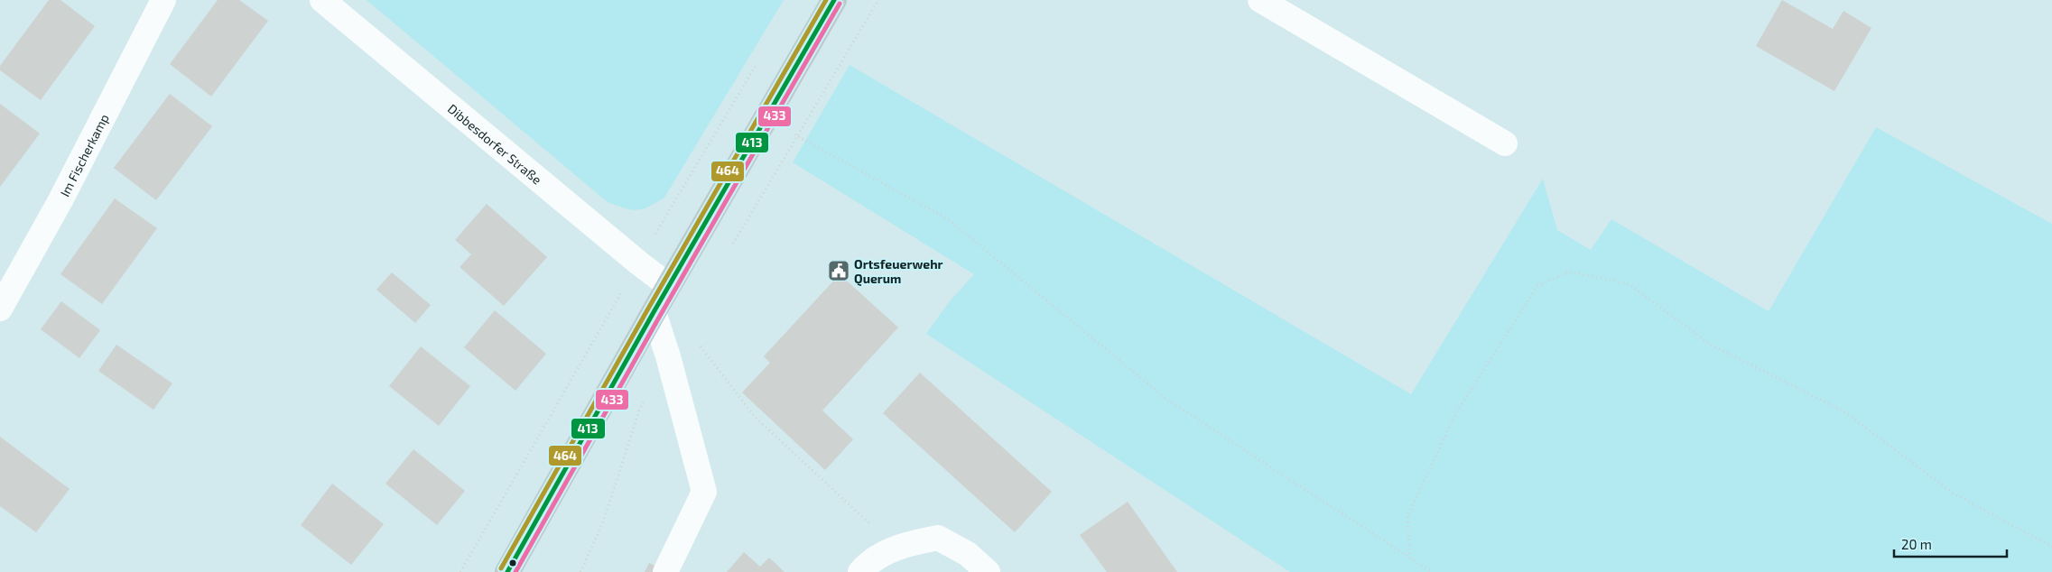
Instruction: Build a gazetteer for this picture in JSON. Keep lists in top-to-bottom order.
{
  "streets": {
    "street": ["Dibbesdorfer Straße", "Im Fischerkamp"]
  },
  "places": {
    "public building": ["Ortsfeuerwehr Querum"]
  },
  "lines": ["transit line 413", "transit line 464", "transit line 433"],
  "scale_bar": "20 m"
}
